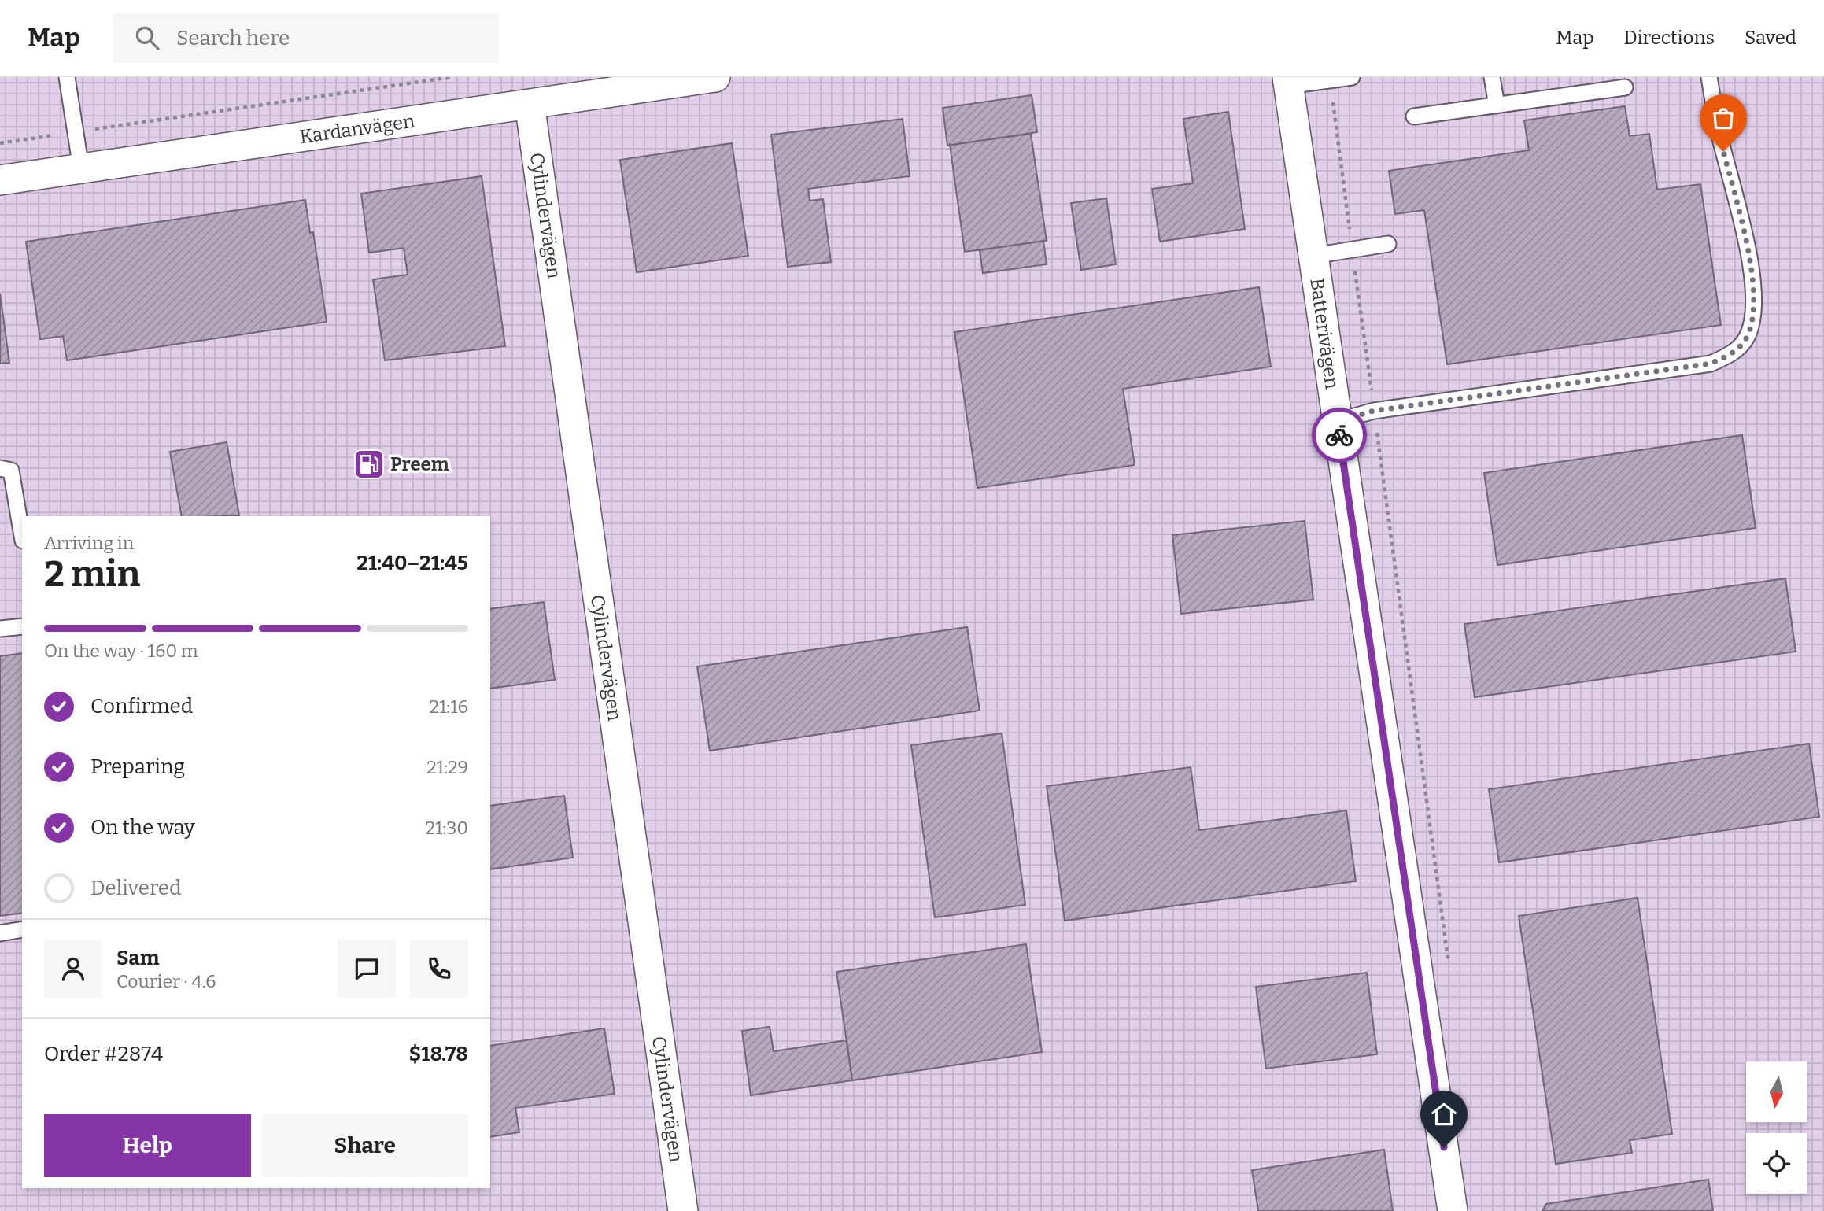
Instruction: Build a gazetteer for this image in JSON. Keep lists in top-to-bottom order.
{
  "streets": {
    "street": ["Kardanvägen", "Cylindervägen", "Batterivägen"]
  },
  "crossings": [
    ["Kardanvägen", "Cylindervägen"]
  ],
  "places": {
    "fuel station": ["Preem"]
  },
  "north": "bottom",
  "page": {
    "header": "Map",
    "search": "Search here",
    "nav": ["Map", "Directions", "Saved"],
    "heading": ["2 min", "Arriving in", "21:40–21:45"],
    "panel": [
      "Sam",
      "Courier · 4.6",
      "Order #2874",
      "$18.78"
    ],
    "bar": "On the way · 160 m",
    "list": [
      ["Confirmed", "21:16"],
      ["Preparing", "21:29"],
      ["On the way", "21:30"],
      "Delivered"
    ],
    "buttons": ["Help", "Share"]
  }
}
